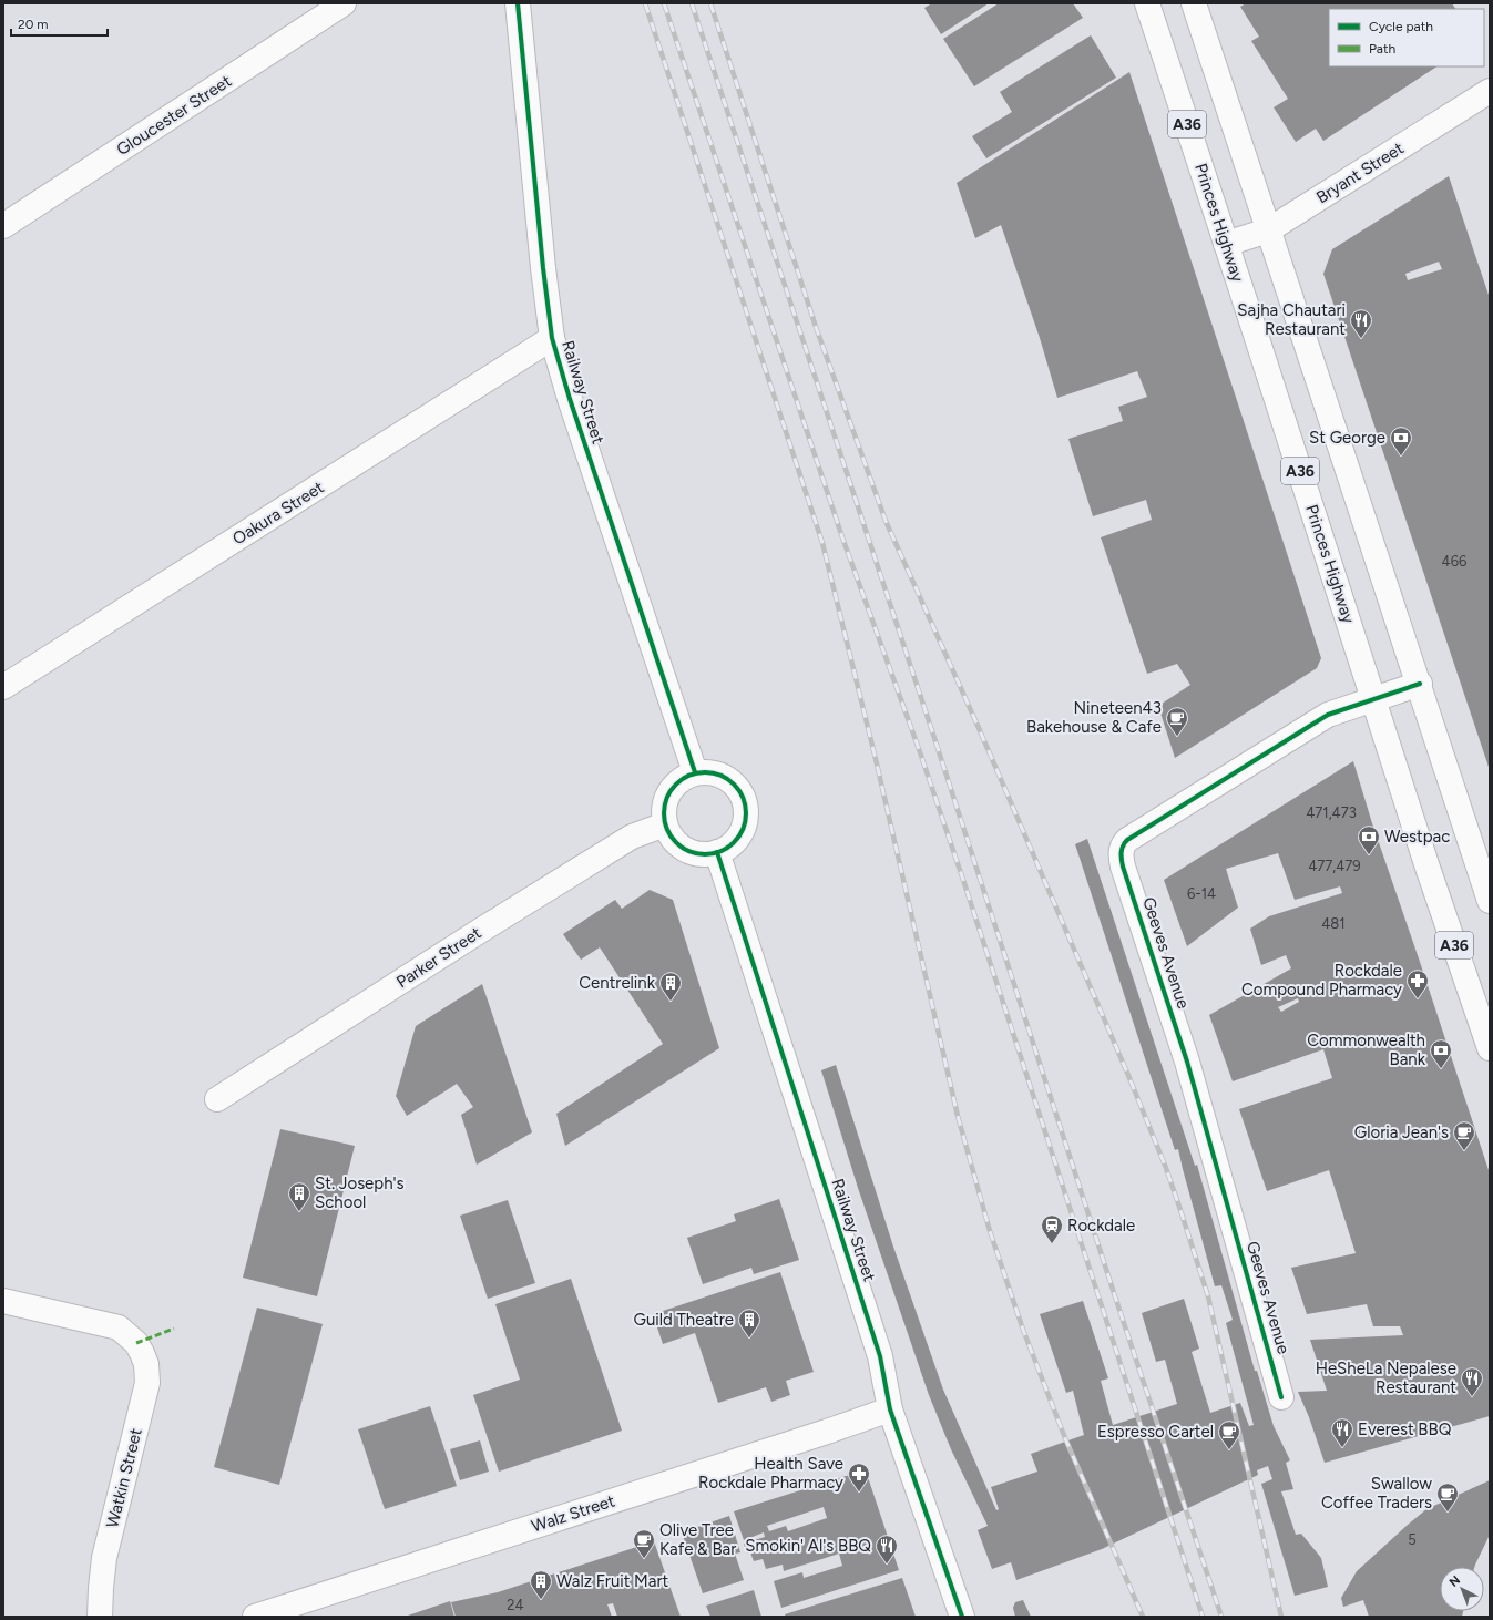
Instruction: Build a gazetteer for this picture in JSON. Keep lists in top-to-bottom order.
{
  "streets": {
    "main road": [
      "Gloucester Street",
      "A36",
      "Bryant Street",
      "Princes Highway",
      "Railway Street",
      "Oakura Street",
      "Geeves Avenue",
      "Parker Street",
      "Watkin Street",
      "Walz Street"
    ]
  },
  "crossings": [
    ["A36", "Bryant Street"],
    ["A36", "Geeves Avenue"],
    ["Bryant Street", "Princes Highway"],
    ["Princes Highway", "Geeves Avenue"],
    ["Railway Street", "Oakura Street"],
    ["Railway Street", "Parker Street"],
    ["Railway Street", "Walz Street"]
  ],
  "places": {
    "restaurant": [
      "Sajha Chautari Restaurant",
      "HeSheLa Nepalese Restaurant",
      "Everest BBQ",
      "Smokin' Al's BBQ"
    ],
    "bank": ["St George", "Westpac", "Commonwealth Bank"],
    "cafe": [
      "Nineteen43 Bakehouse & Cafe",
      "Gloria Jean's",
      "Espresso Cartel",
      "Swallow Coffee Traders",
      "Olive Tree Kafe & Bar"
    ],
    "pharmacy": ["Rockdale Compound Pharmacy", "Health Save Rockdale Pharmacy"],
    "building": [
      "Centrelink",
      "St. Joseph's School",
      "Guild Theatre",
      "Walz Fruit Mart"
    ],
    "station": ["Rockdale"]
  },
  "house_numbers": [
    "466",
    "471,473",
    "477,479",
    "6-14",
    "481",
    "5",
    "24"
  ],
  "legend": ["Cycle path", "Path"],
  "scale_bar": "20 m",
  "north": "top left"
}
